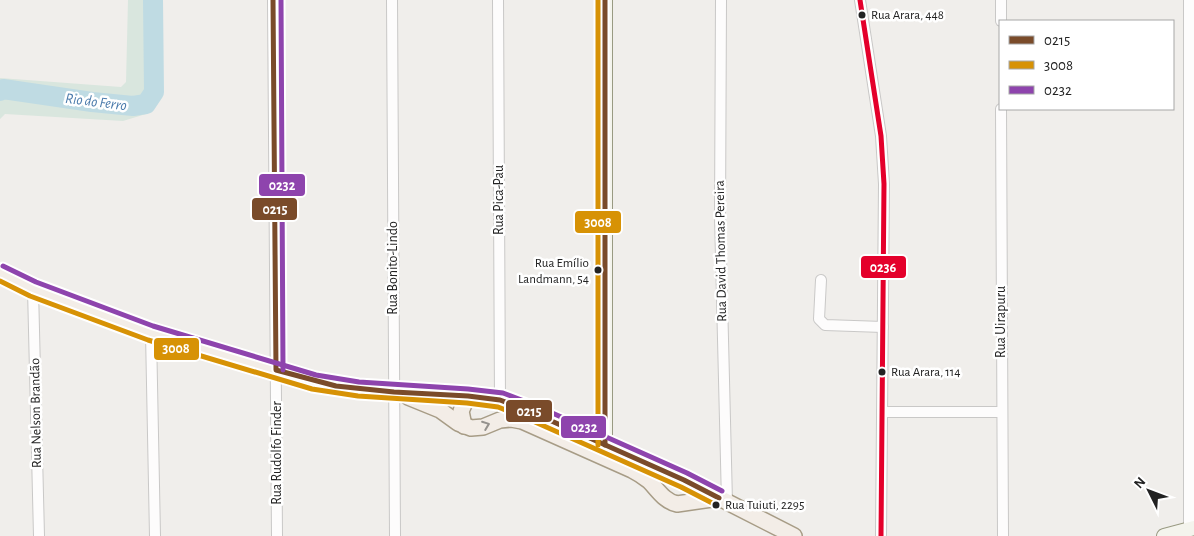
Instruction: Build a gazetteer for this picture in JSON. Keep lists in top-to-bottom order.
{
  "streets": {
    "street": [
      "Rua Pica-Pau",
      "Rua David Thomas Pereira",
      "Rua Bonito-Lindo",
      "Rua Uirapuru",
      "Rua Nelson Brandão",
      "Rua Rudolfo Finder"
    ]
  },
  "water": ["Rio do Ferro"],
  "places": [
    "Rua Arara, 448",
    "Rua Emílio Landmann, 54",
    "Rua Arara, 114",
    "Rua Tuiuti, 2295"
  ],
  "lines": [
    "transit line 0215",
    "transit line 3008",
    "transit line 0232",
    "transit line 0236"
  ],
  "legend": ["0215", "3008", "0232"],
  "north": "top left"
}
